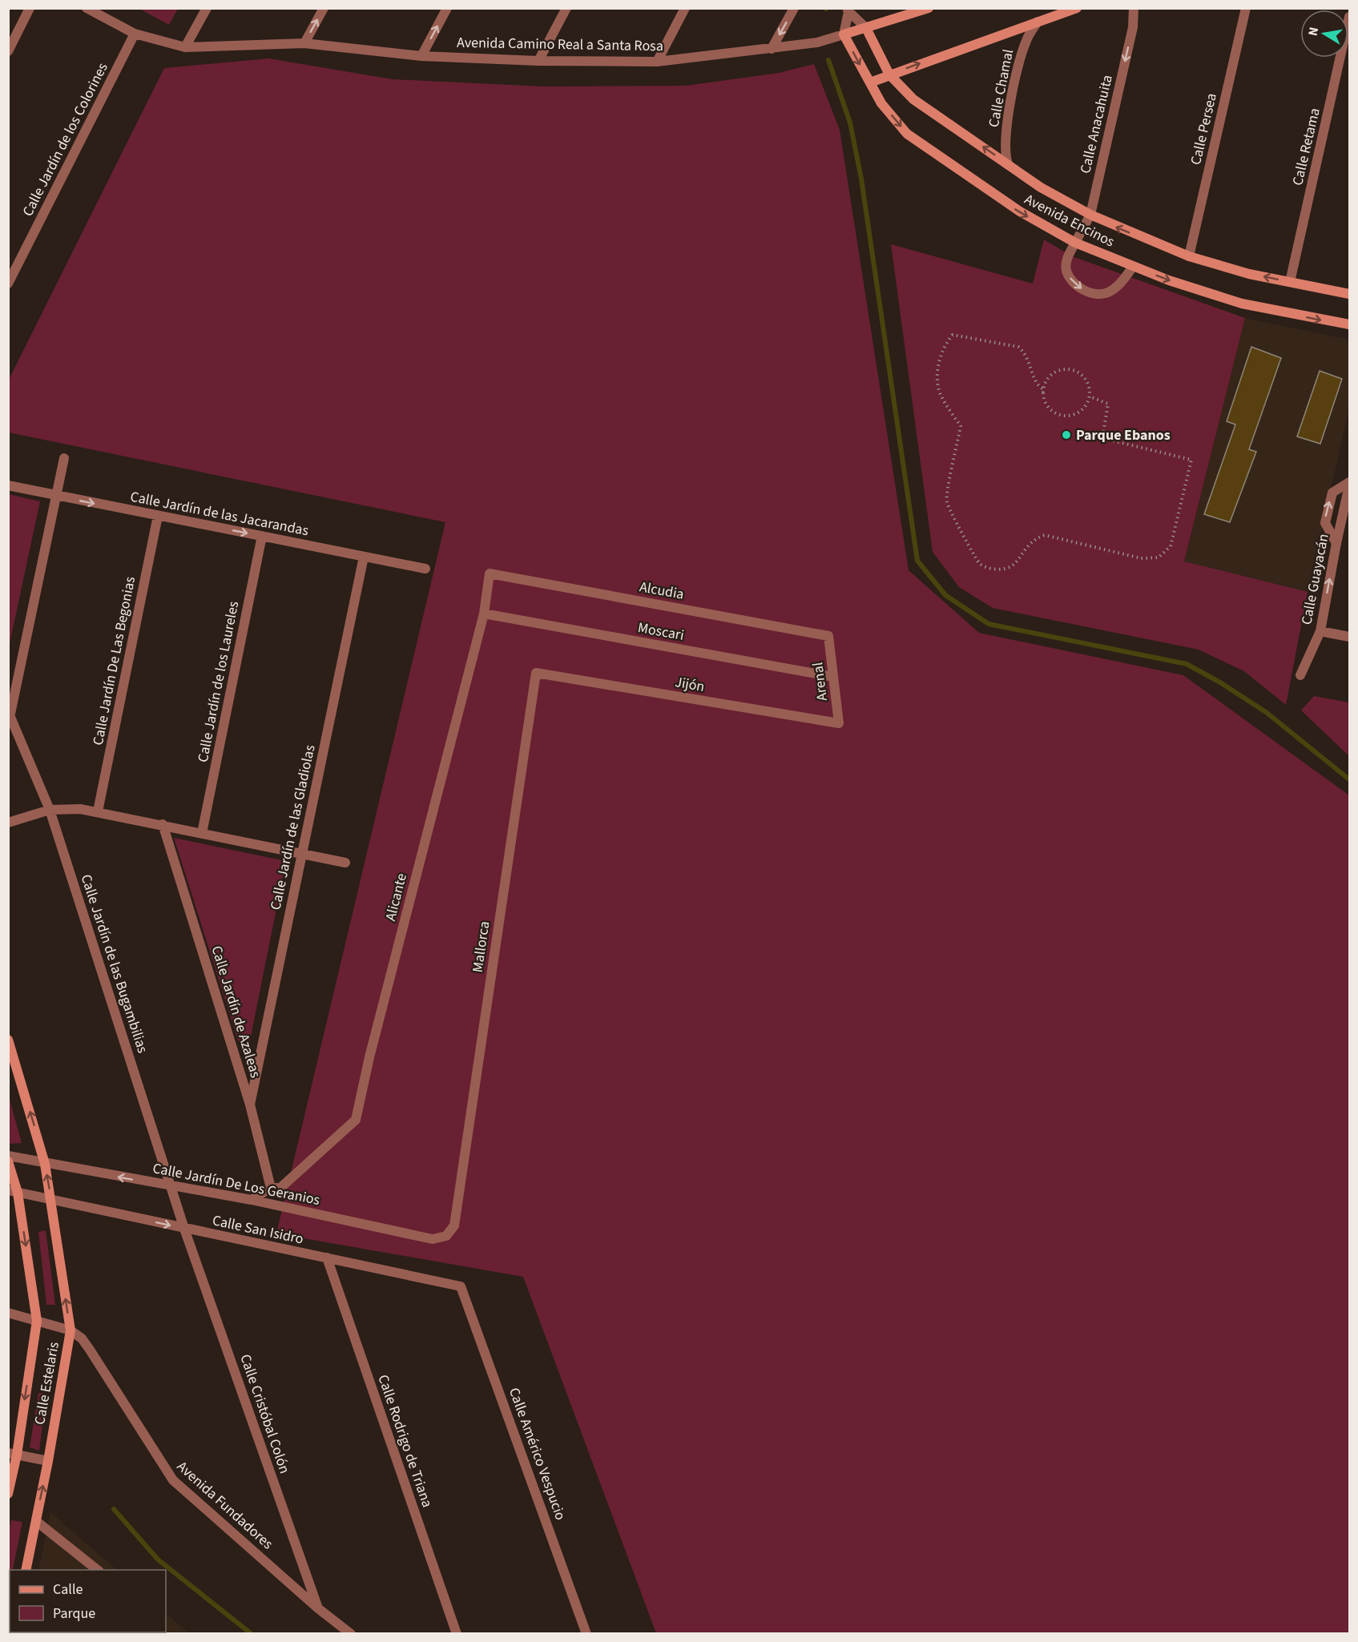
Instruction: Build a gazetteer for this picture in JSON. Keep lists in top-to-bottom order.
{
  "streets": {
    "street": [
      "Avenida Camino Real a Santa Rosa",
      "Calle Chamal",
      "Calle Anacahuita",
      "Calle Persea",
      "Calle Jardín de los Colorines",
      "Calle Retama",
      "Avenida Encinos",
      "Calle Jardín de las Jacarandas",
      "Calle Guayacán",
      "Alcudia",
      "Moscari",
      "Calle Jardín De Las Begonias",
      "Calle Jardín de los Laureles",
      "Arenal",
      "Jijón",
      "Calle Jardín de las Gladiolas",
      "Alicante",
      "Mallorca",
      "Calle Jardín de las Bugambilias",
      "Calle Jardín de Azaleas",
      "Calle Jardín De Los Geranios",
      "Calle San Isidro",
      "Calle Estelaris",
      "Calle Cristóbal Colón",
      "Calle Rodrigo de Triana",
      "Calle Américo Vespucio",
      "Avenida Fundadores"
    ]
  },
  "crossings": [
    ["Avenida Camino Real a Santa Rosa", "Calle Jardín de los Colorines"],
    ["Avenida Camino Real a Santa Rosa", "Avenida Encinos"],
    ["Calle Chamal", "Avenida Encinos"],
    ["Calle Anacahuita", "Avenida Encinos"],
    ["Calle Persea", "Avenida Encinos"],
    ["Calle Retama", "Avenida Encinos"],
    ["Calle Jardín de las Jacarandas", "Calle Jardín De Las Begonias"],
    ["Calle Jardín de las Jacarandas", "Calle Jardín de los Laureles"],
    ["Calle Jardín de las Jacarandas", "Calle Jardín de las Gladiolas"],
    ["Alcudia", "Arenal"],
    ["Alcudia", "Alicante"],
    ["Moscari", "Arenal"],
    ["Moscari", "Alicante"],
    ["Arenal", "Jijón"],
    ["Jijón", "Mallorca"],
    ["Calle Jardín de las Gladiolas", "Calle Jardín de Azaleas"],
    ["Alicante", "Calle Jardín de Azaleas"],
    ["Mallorca", "Calle Jardín De Los Geranios"],
    ["Calle Jardín de las Bugambilias", "Calle Jardín De Los Geranios"],
    ["Calle Jardín de las Bugambilias", "Calle San Isidro"],
    ["Calle Jardín de las Bugambilias", "Calle Cristóbal Colón"],
    ["Calle Jardín De Los Geranios", "Calle Estelaris"],
    ["Calle San Isidro", "Calle Estelaris"],
    ["Calle San Isidro", "Calle Cristóbal Colón"],
    ["Calle San Isidro", "Calle Rodrigo de Triana"],
    ["Calle San Isidro", "Calle Américo Vespucio"],
    ["Calle Estelaris", "Avenida Fundadores"],
    ["Calle Cristóbal Colón", "Avenida Fundadores"]
  ],
  "one_way": ["Calle Jardín de las Jacarandas", "Calle Guayacán"],
  "places": ["Parque Ebanos"],
  "legend": ["Calle", "Parque"],
  "north": "left"
}
